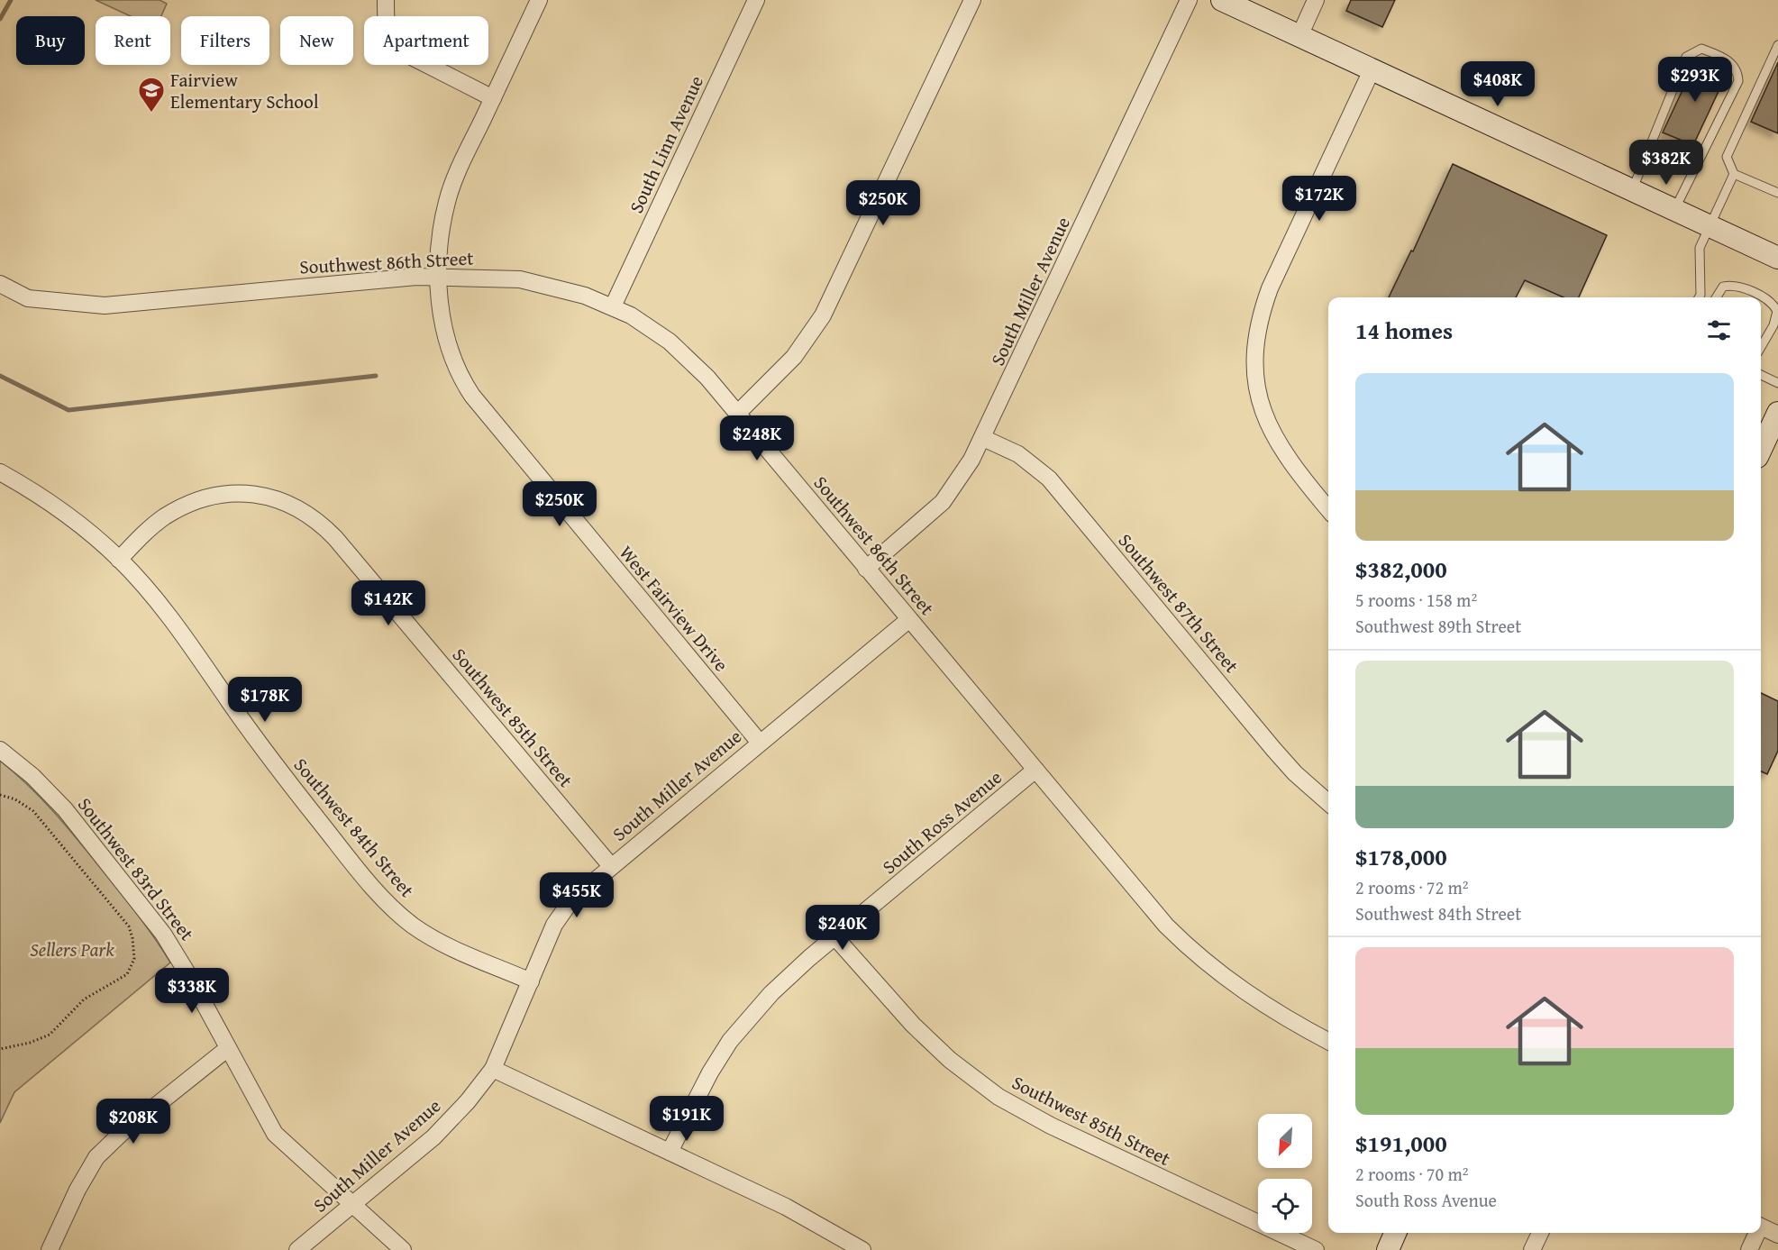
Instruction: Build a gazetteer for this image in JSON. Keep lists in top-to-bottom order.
{
  "streets": {
    "street": [
      "South Linn Avenue",
      "Southwest 86th Street",
      "South Miller Avenue",
      "Southwest 87th Street",
      "West Fairview Drive",
      "Southwest 85th Street",
      "South Ross Avenue",
      "Southwest 84th Street",
      "Southwest 83rd Street"
    ]
  },
  "crossings": [
    ["South Linn Avenue", "Southwest 86th Street"],
    ["Southwest 86th Street", "South Miller Avenue"],
    ["Southwest 86th Street", "West Fairview Drive"],
    ["Southwest 86th Street", "South Ross Avenue"],
    ["South Miller Avenue", "Southwest 87th Street"],
    ["South Miller Avenue", "West Fairview Drive"],
    ["South Miller Avenue", "Southwest 85th Street"],
    ["South Miller Avenue", "Southwest 84th Street"],
    ["South Miller Avenue", "Southwest 83rd Street"],
    ["Southwest 85th Street", "South Ross Avenue"],
    ["Southwest 85th Street", "Southwest 84th Street"]
  ],
  "parks": ["Sellers Park"],
  "places": {
    "school or university": ["Fairview Elementary School"]
  },
  "north": "bottom left",
  "page": {
    "chip": [
      "Buy",
      "Rent",
      "Filters",
      "New",
      "Apartment"
    ],
    "price": [
      "$293K",
      "$408K",
      "$382K",
      "$172K",
      "$250K",
      "$248K",
      "$250K",
      "$142K",
      "$178K",
      "$455K",
      "$240K",
      "$338K",
      "$191K",
      "$208K"
    ],
    "heading": "14 homes",
    "list": [
      {
        "name": "$382,000",
        "note": "5 rooms · 158 m² · Southwest 89th Street"
      },
      {
        "name": "$178,000",
        "note": "2 rooms · 72 m² · Southwest 84th Street"
      },
      {
        "name": "$191,000",
        "note": "2 rooms · 70 m² · South Ross Avenue"
      }
    ]
  }
}
